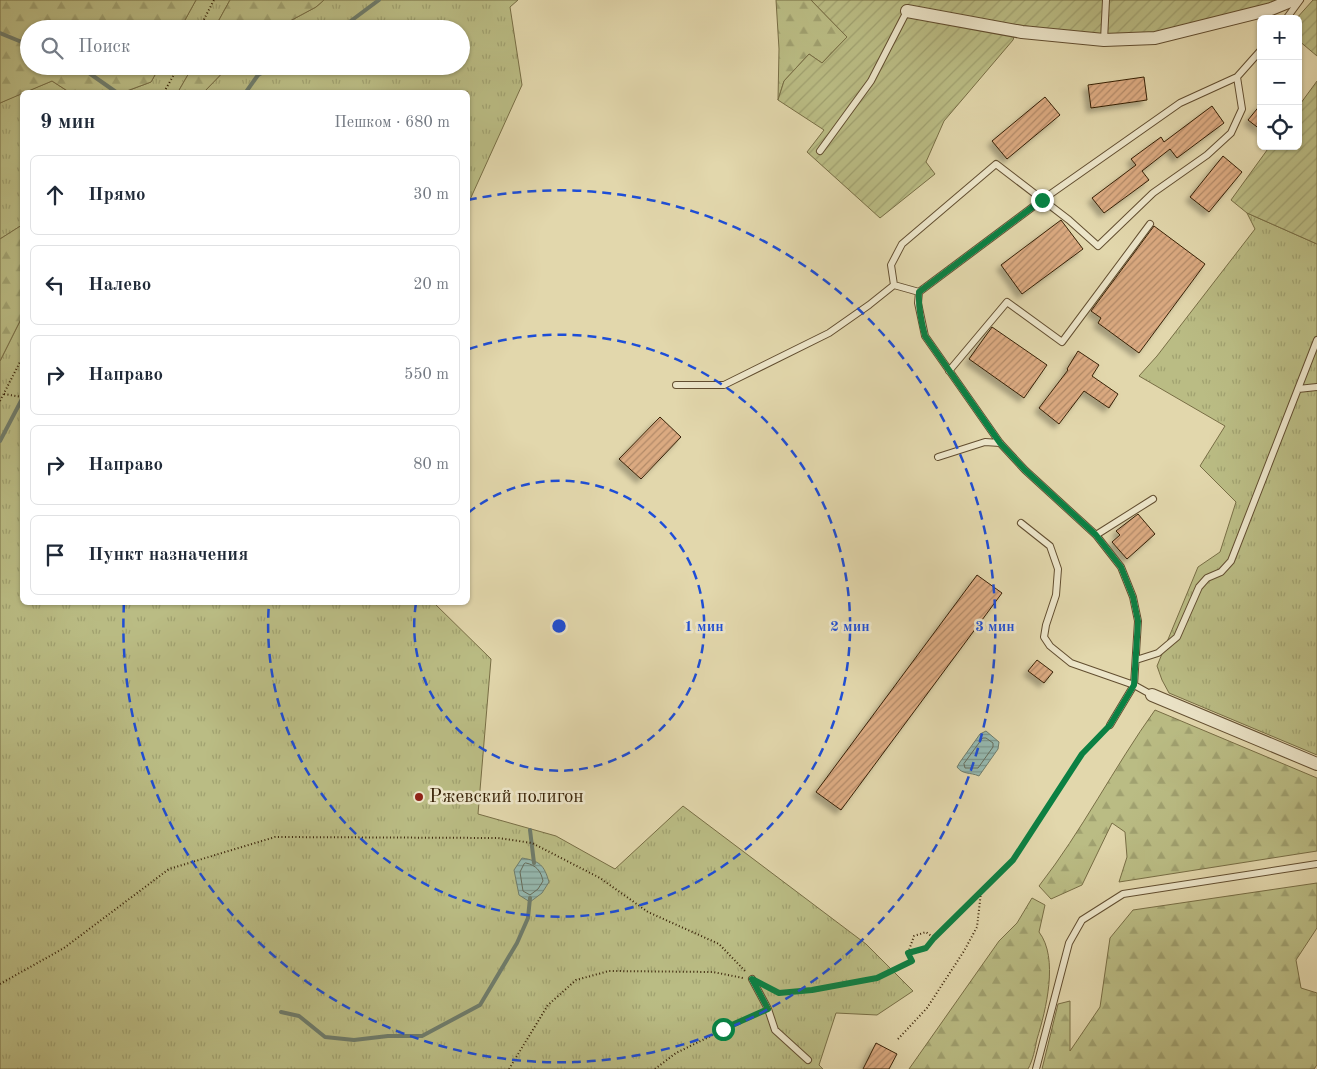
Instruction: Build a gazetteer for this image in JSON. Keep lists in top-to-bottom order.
{
  "places": ["Ржевский полигон"],
  "page": {
    "map_buttons": ["+", "−"],
    "search": "Поиск",
    "heading": ["9 мин", "Пешком · 680 m"],
    "list": [
      ["Прямо", "30 m"],
      ["Налево", "20 m"],
      ["Направо", "550 m"],
      ["Направо", "80 m"],
      "Пункт назначения"
    ]
  },
  "rings": ["1 мин", "2 мин", "3 мин"]
}
